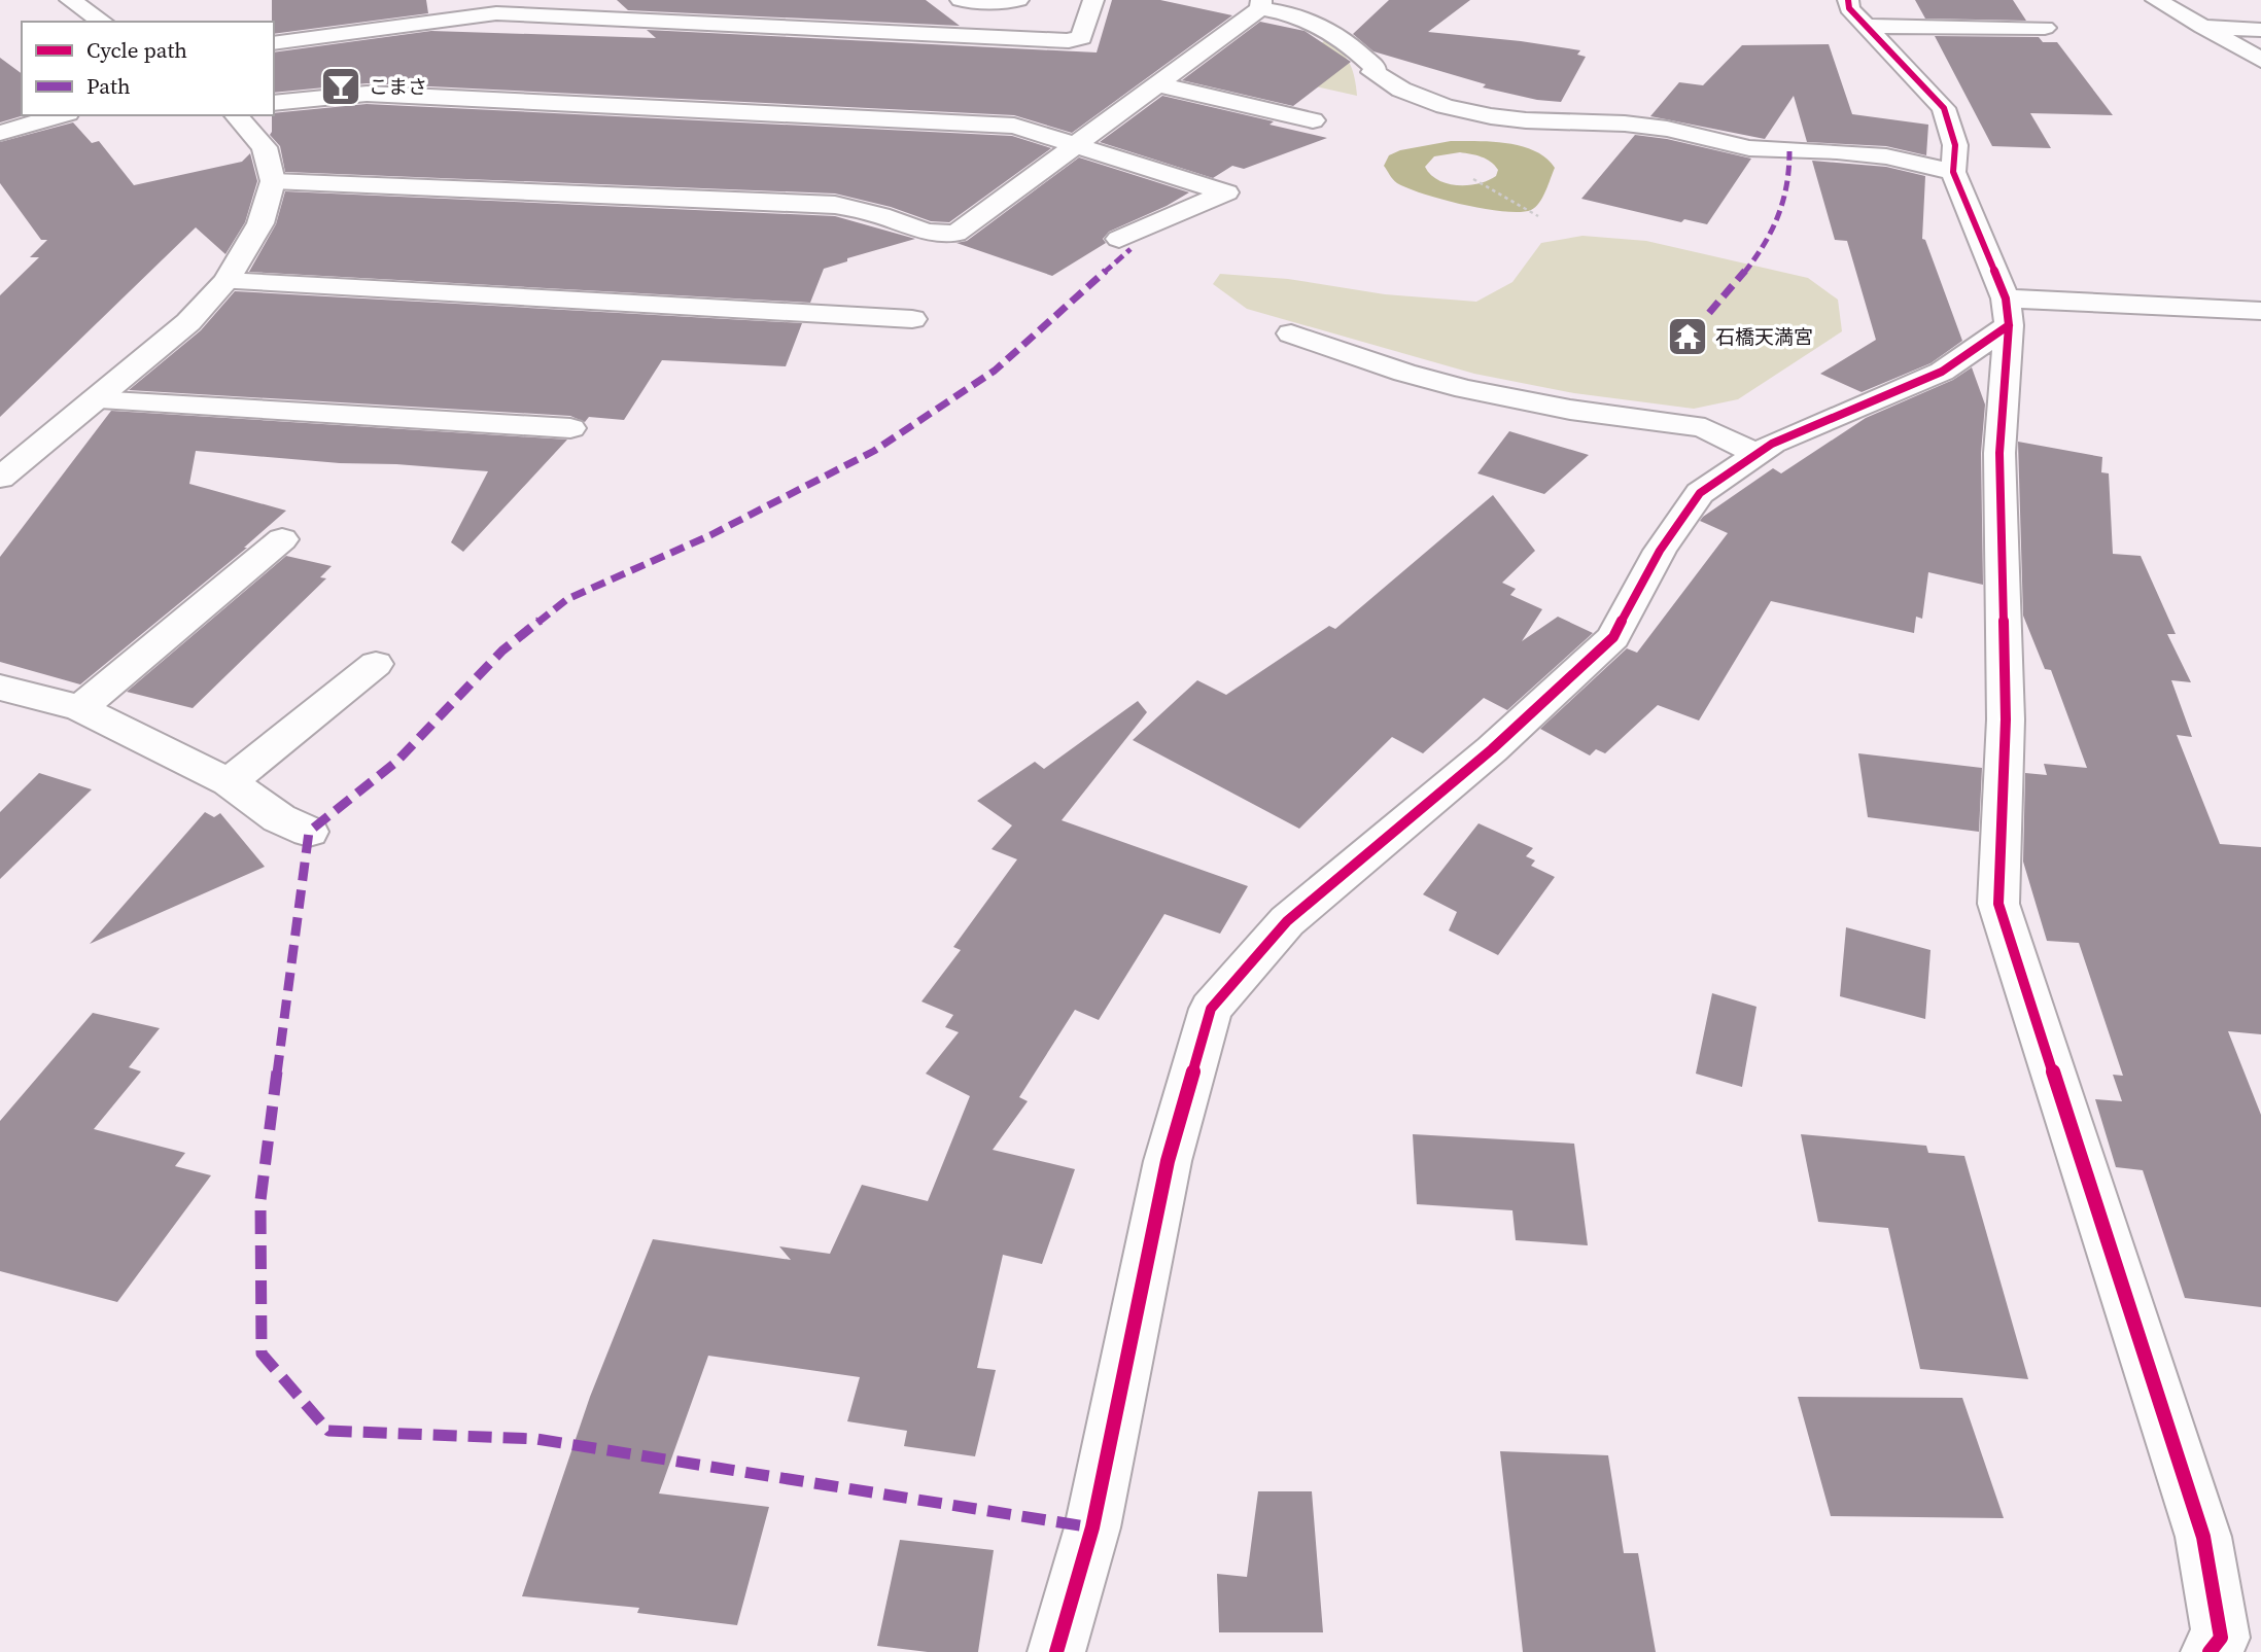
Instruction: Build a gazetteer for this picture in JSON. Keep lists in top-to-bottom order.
{
  "places": {
    "bar": ["こまさ"],
    "temple": ["石橋天満宮"]
  },
  "legend": ["Cycle path", "Path"]
}
